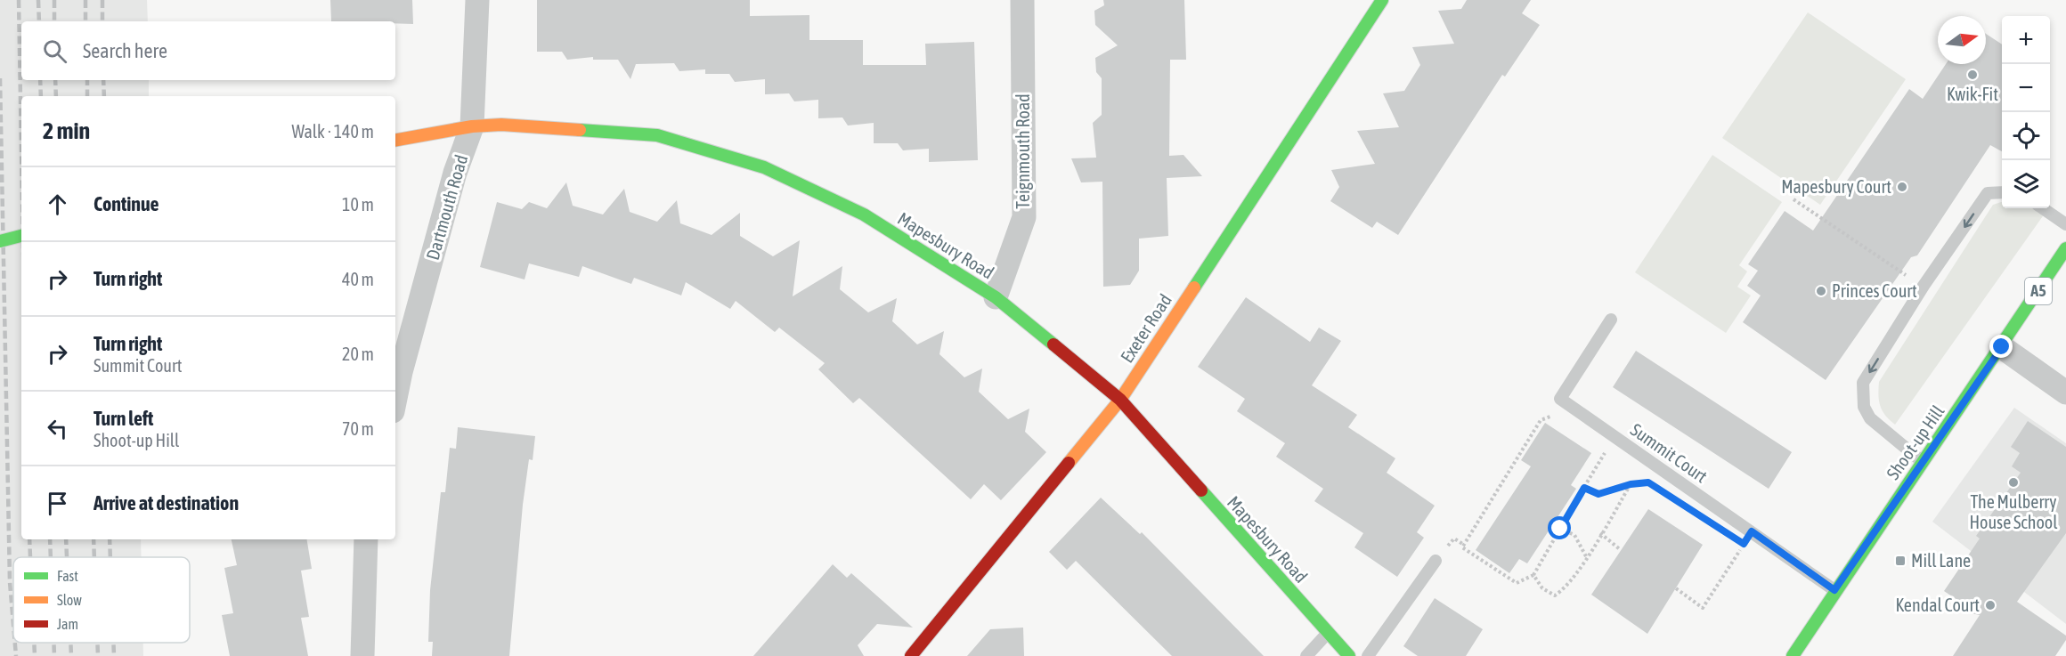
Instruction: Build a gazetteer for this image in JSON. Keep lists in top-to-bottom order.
{
  "streets": {
    "street": [
      "Teignmouth Road",
      "Dartmouth Road",
      "Mapesbury Road",
      "A5",
      "Exeter Road",
      "Shoot-up Hill"
    ],
    "lane": ["Summit Court"]
  },
  "crossings": [
    ["Teignmouth Road", "Mapesbury Road"],
    ["Dartmouth Road", "Mapesbury Road"],
    ["Mapesbury Road", "Exeter Road"],
    ["Shoot-up Hill", "Summit Court"]
  ],
  "places": {
    "other": [
      "Kwik-Fit",
      "Mapesbury Court",
      "Princes Court",
      "The Mulberry House School",
      "Kendal Court"
    ],
    "transit": ["Mill Lane"]
  },
  "legend": ["Fast", "Slow", "Jam"],
  "north": "right",
  "page": {
    "map_buttons": ["+", "−"],
    "search": "Search here",
    "heading": ["2 min", "Walk · 140 m"],
    "list": [
      ["Continue", "10 m"],
      ["Turn right", "40 m"],
      ["Turn right", "Summit Court", "20 m"],
      ["Turn left", "Shoot-up Hill", "70 m"],
      "Arrive at destination"
    ]
  }
}
